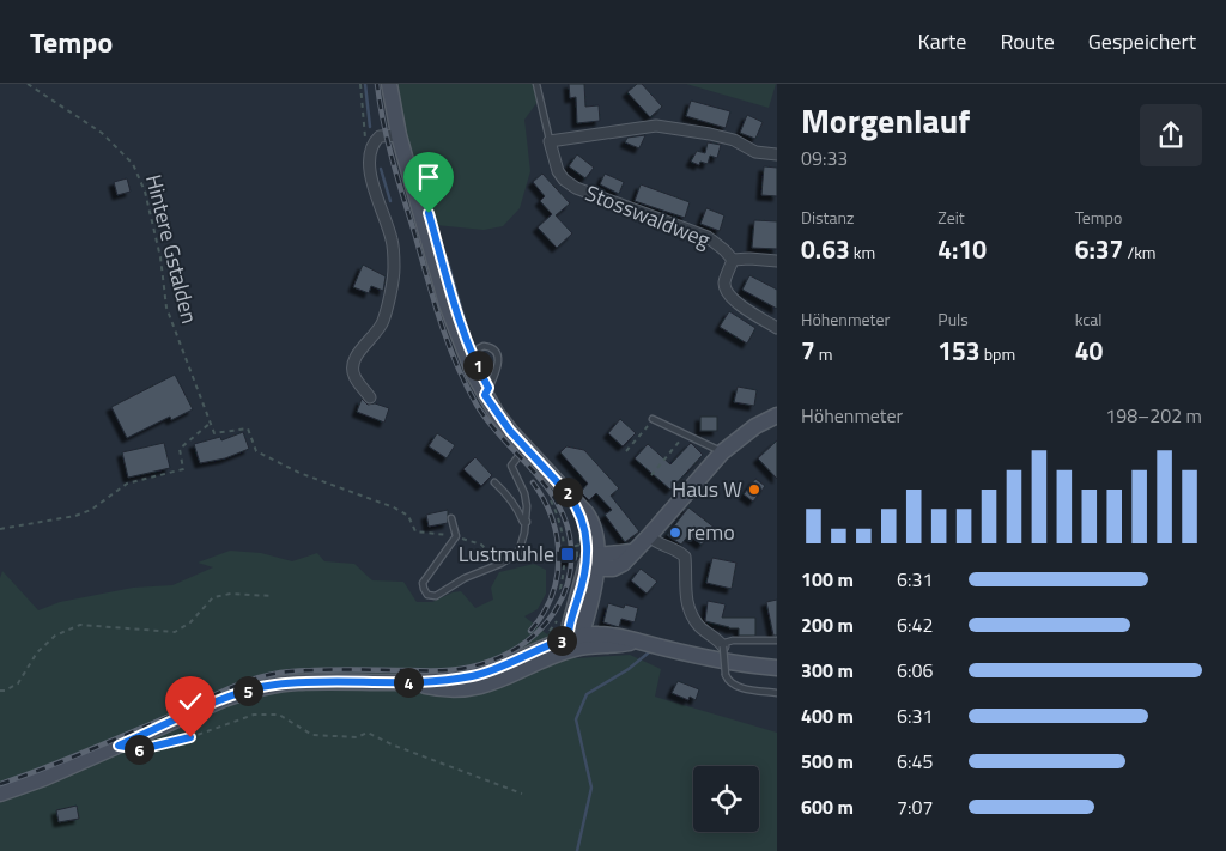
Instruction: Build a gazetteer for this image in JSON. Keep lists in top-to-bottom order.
{
  "streets": {
    "street": ["Stosswaldweg"],
    "path": ["Hintere Gstalden"]
  },
  "places": {
    "other": ["Haus W", "remo"],
    "transit": ["Lustmühle"]
  },
  "page": {
    "header": "Tempo",
    "nav": ["Karte", "Route", "Gespeichert"],
    "heading": ["Morgenlauf", "09:33"],
    "stats": [
      ["Distanz", "0.63 km"],
      ["Zeit", "4:10"],
      ["Tempo", "6:37 /km"],
      ["Höhenmeter", "7 m"],
      ["Puls", "153 bpm"],
      ["kcal", "40"]
    ],
    "pins": [
      "1",
      "2",
      "3",
      "4",
      "5",
      "6"
    ],
    "chart": ["Höhenmeter", "198–202 m"],
    "list": [
      {
        "name": "100 m",
        "note": "6:31"
      },
      {
        "name": "200 m",
        "note": "6:42"
      },
      {
        "name": "300 m",
        "note": "6:06"
      },
      {
        "name": "400 m",
        "note": "6:31"
      },
      {
        "name": "500 m",
        "note": "6:45"
      },
      {
        "name": "600 m",
        "note": "7:07"
      }
    ]
  }
}
